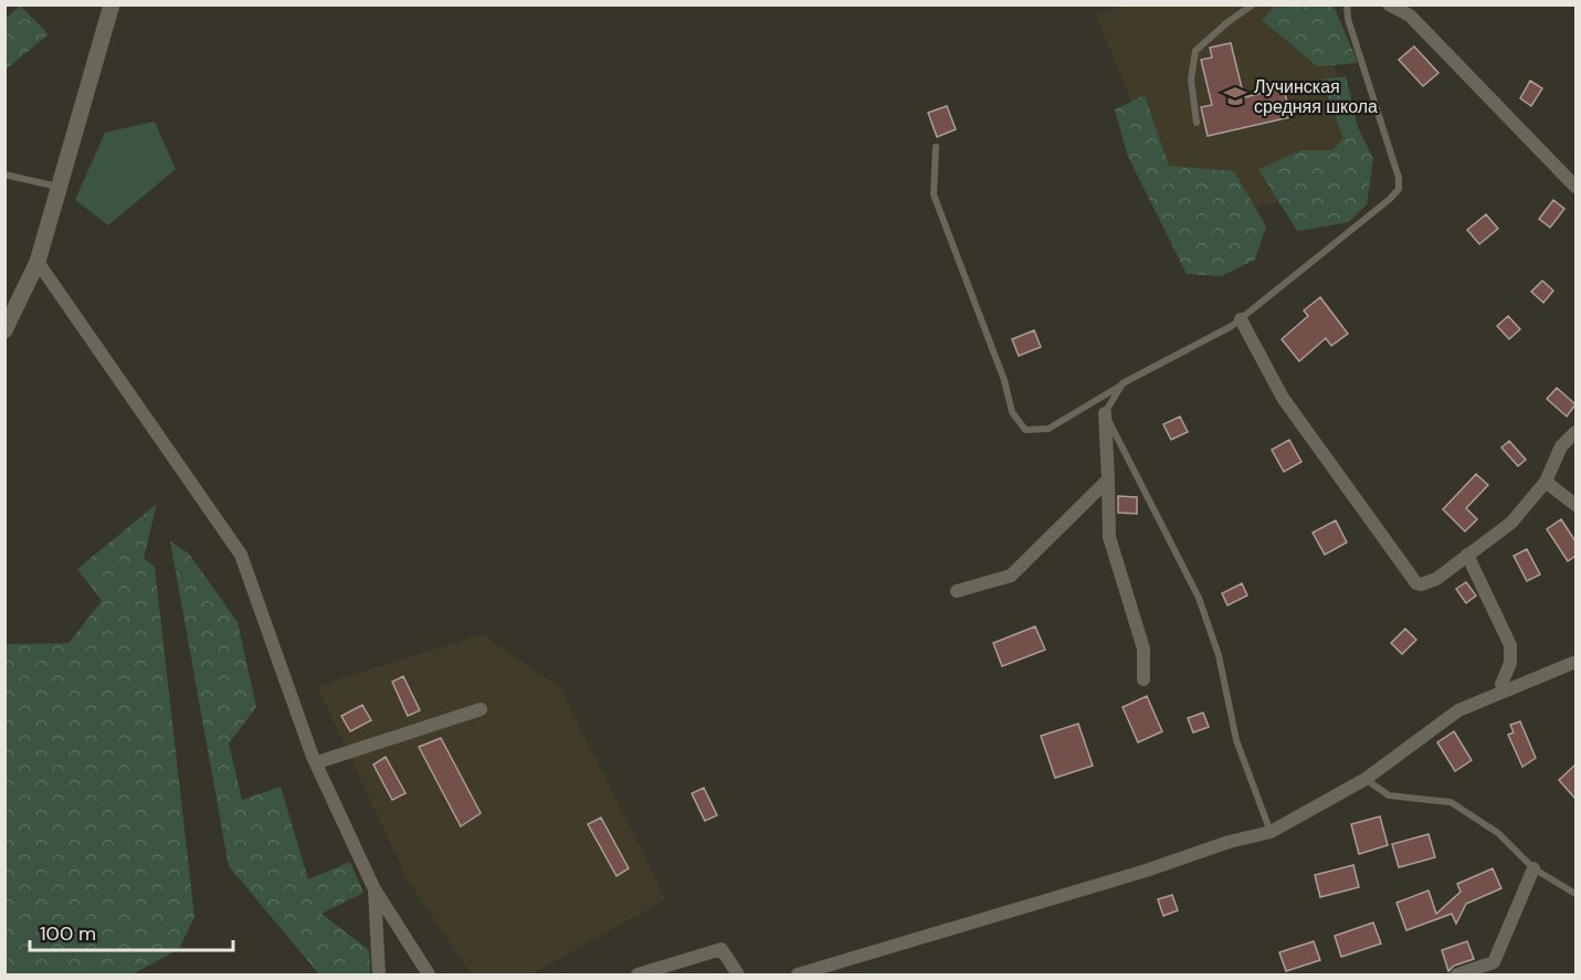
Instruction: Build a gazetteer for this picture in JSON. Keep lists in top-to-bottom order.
{
  "places": {
    "school or university": ["Лучинская средняя школа"]
  },
  "scale_bar": "100 m"
}
